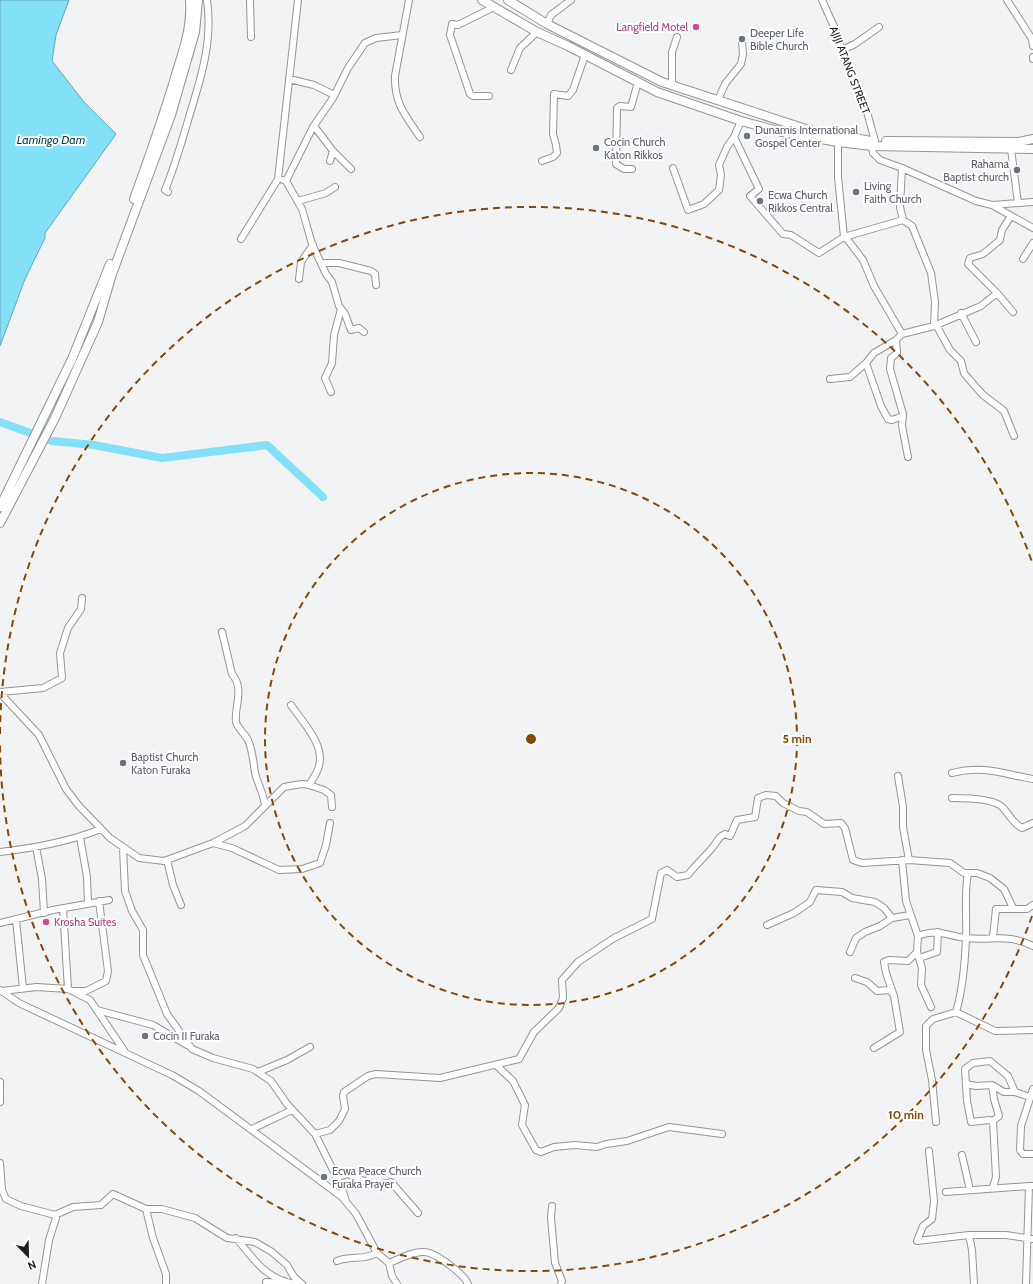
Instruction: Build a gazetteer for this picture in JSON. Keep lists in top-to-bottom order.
{
  "streets": {
    "street": ["AJIJI ATANG STREET"]
  },
  "water": ["Lamingo Dam"],
  "places": [
    "Langfield Motel",
    "Deeper Life Bible Church",
    "Dunamis International Gospel Center",
    "Cocin Church Katon Rikkos",
    "Rahama Baptist church",
    "Living Faith Church",
    "Ecwa Church Rikkos Central",
    "Baptist Church Katon Furaka",
    "Krosha Suites",
    "Cocin II Furaka",
    "Ecwa Peace Church Furaka Prayer"
  ],
  "north": "bottom right",
  "rings": ["5 min", "10 min"]
}
